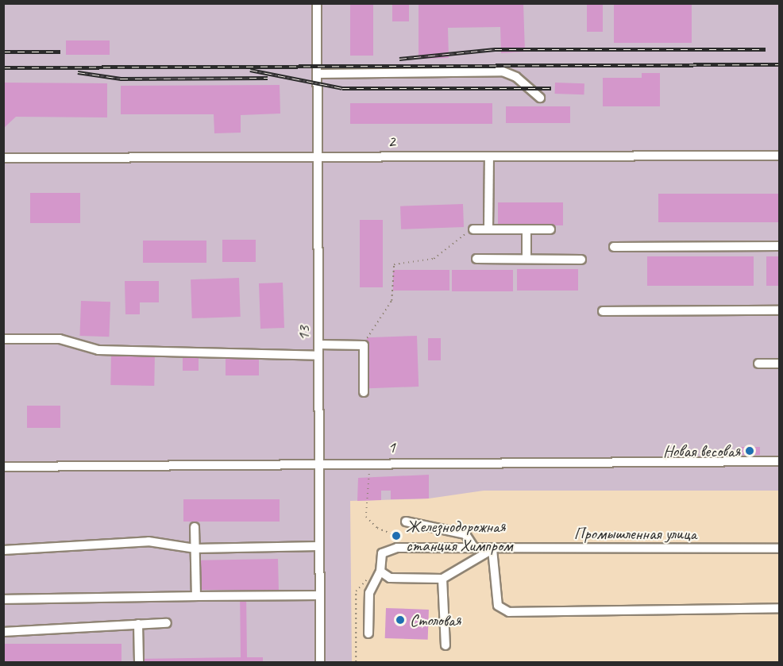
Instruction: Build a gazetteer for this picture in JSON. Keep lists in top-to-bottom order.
{
  "streets": {
    "street": [
      "2",
      "13",
      "1",
      "Промышленная улица"
    ]
  },
  "crossings": [
    ["2", "13"],
    ["13", "1"]
  ],
  "places": ["Новая весовая", "Железнодорожная станция Химпром", "Столовая"]
}
